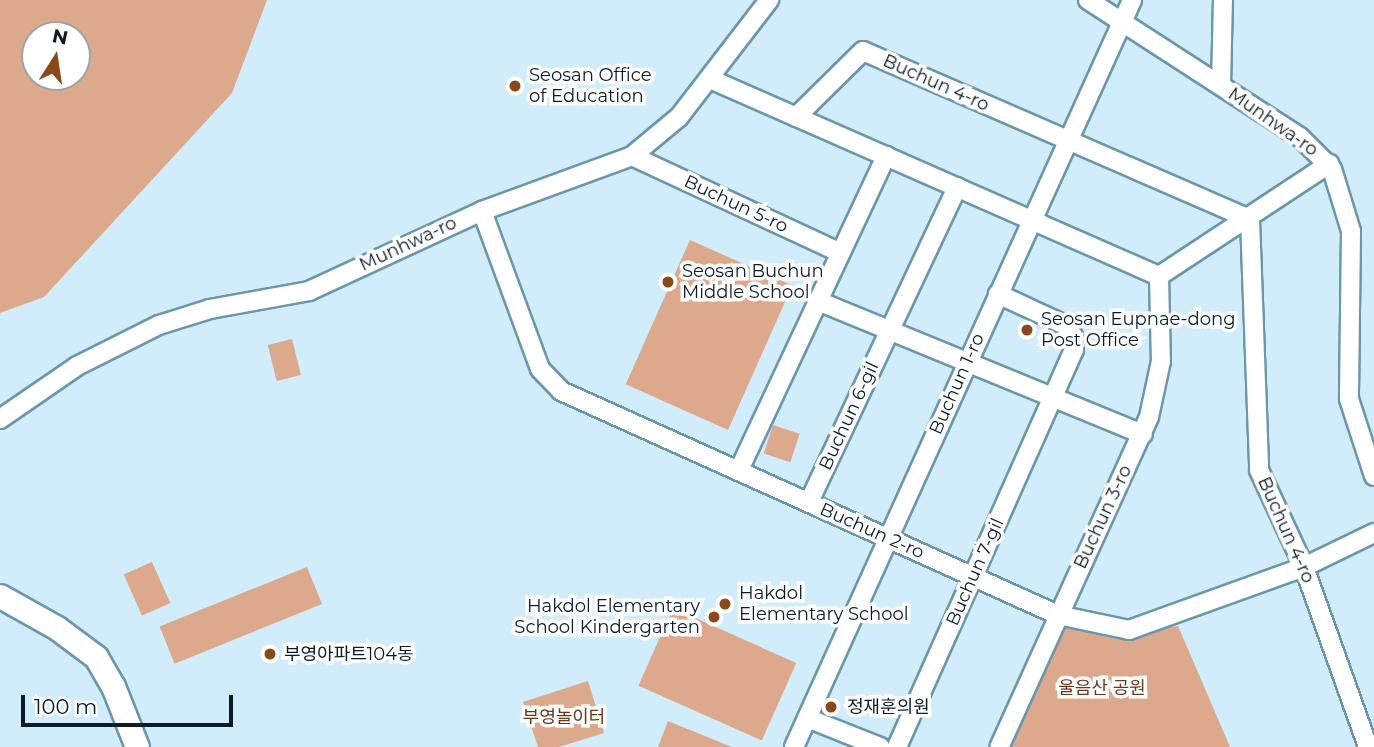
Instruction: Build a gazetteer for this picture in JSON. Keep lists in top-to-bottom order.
{
  "streets": {
    "street": [
      "Buchun 4-ro",
      "Munhwa-ro",
      "Buchun 5-ro",
      "Buchun 1-ro",
      "Buchun 6-gil",
      "Buchun 3-ro",
      "Buchun 2-ro",
      "Buchun 7-gil"
    ]
  },
  "crossings": [
    ["Buchun 4-ro", "Buchun 1-ro"],
    ["Buchun 4-ro", "Buchun 2-ro"],
    ["Munhwa-ro", "Buchun 5-ro"],
    ["Munhwa-ro", "Buchun 1-ro"],
    ["Munhwa-ro", "Buchun 2-ro"],
    ["Buchun 1-ro", "Buchun 2-ro"],
    ["Buchun 1-ro", "Buchun 7-gil"],
    ["Buchun 6-gil", "Buchun 2-ro"],
    ["Buchun 3-ro", "Buchun 2-ro"],
    ["Buchun 2-ro", "Buchun 7-gil"]
  ],
  "parks": ["울음산 공원", "부영놀이터"],
  "places": [
    "Seosan Office of Education",
    "Seosan Buchun Middle School",
    "Seosan Eupnae-dong Post Office",
    "Hakdol Elementary School",
    "Hakdol Elementary School Kindergarten",
    "부영아파트104동",
    "정재훈의원"
  ],
  "scale_bar": "100 m",
  "north": "top"
}
